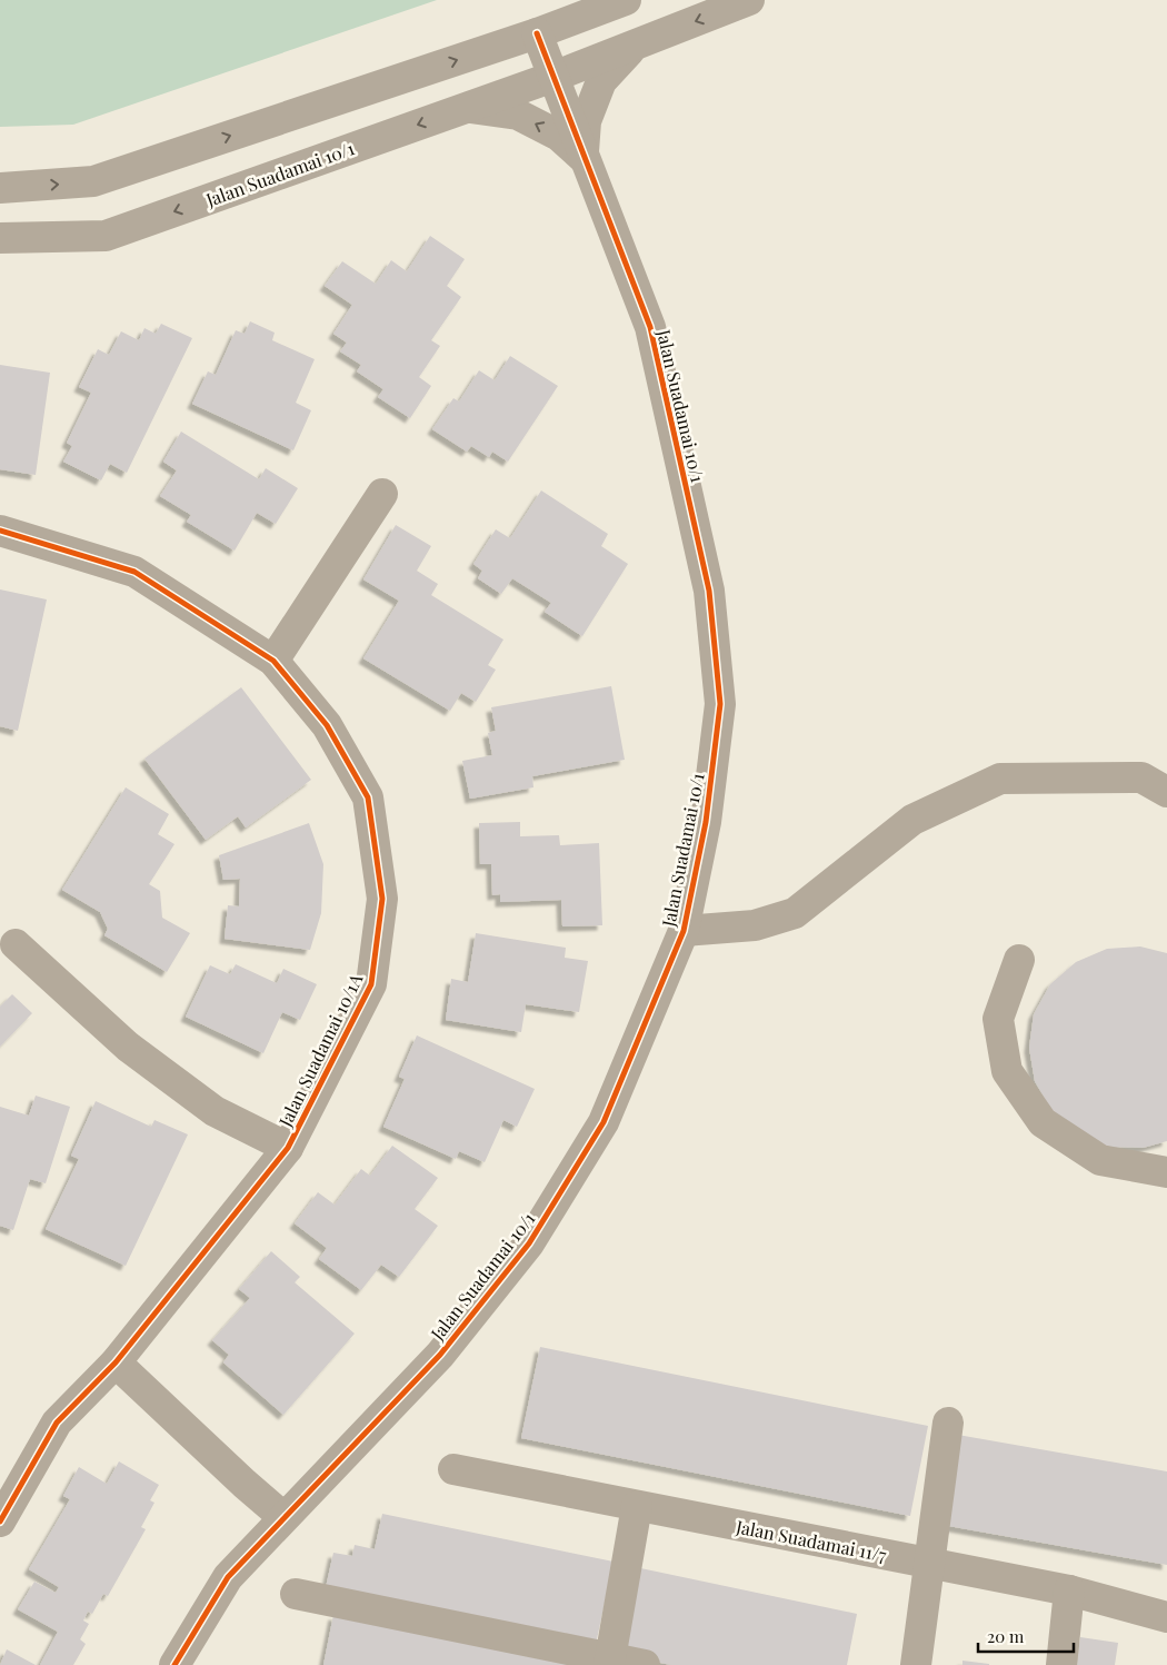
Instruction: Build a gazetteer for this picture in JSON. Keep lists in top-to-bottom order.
{
  "streets": {
    "street": ["Jalan Suadamai 10/1", "Jalan Suadamai 10/1A", "Jalan Suadamai 11/7"]
  },
  "scale_bar": "20 m"
}
